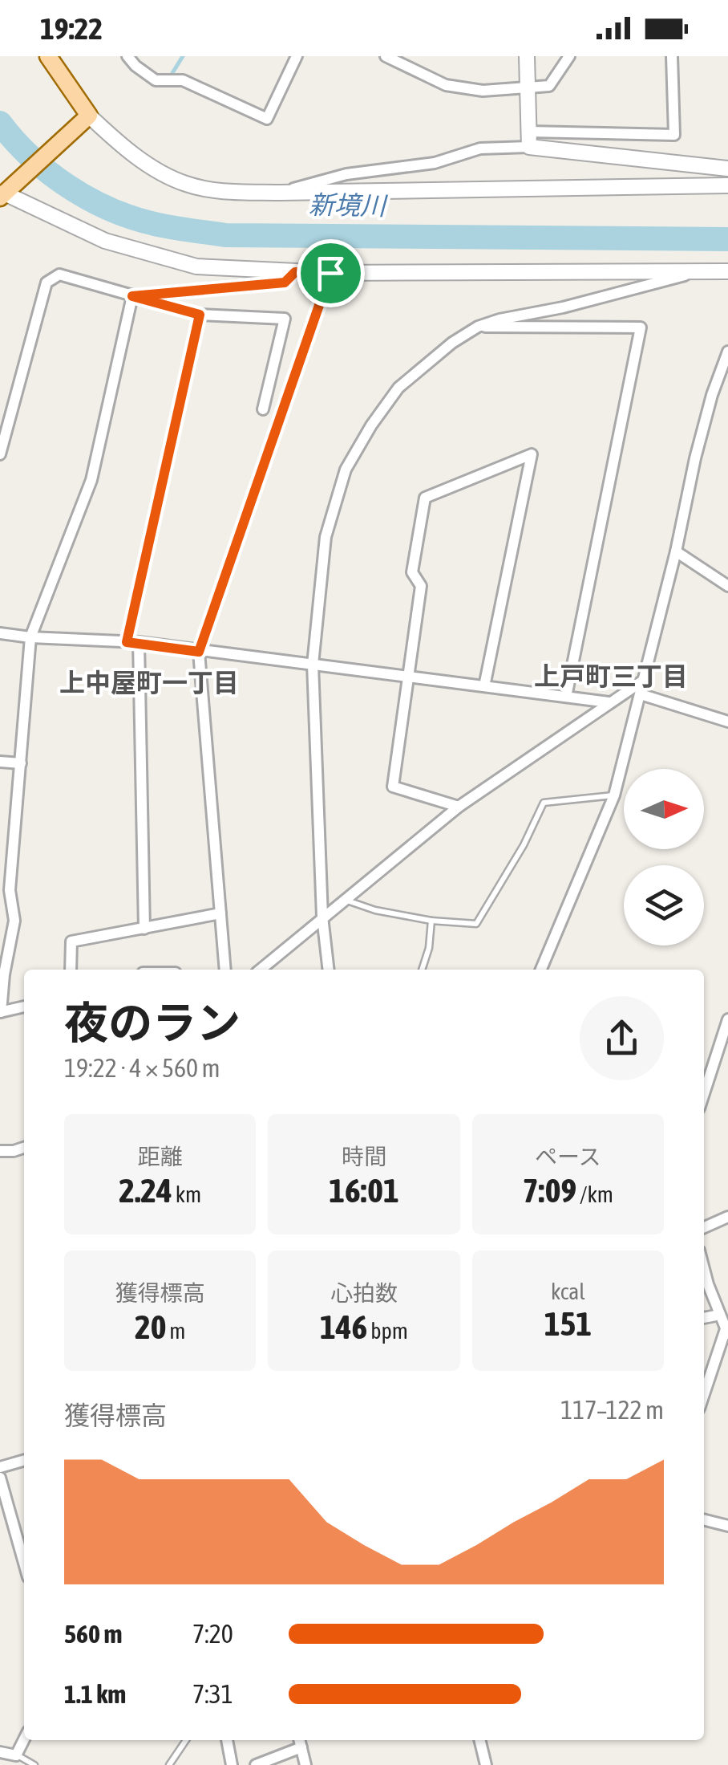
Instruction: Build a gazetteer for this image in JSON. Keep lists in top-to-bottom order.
{
  "districts": ["上戸町三丁目", "上中屋町一丁目"],
  "water": ["新境川"],
  "north": "right",
  "page": {
    "status": "19:22",
    "heading": ["夜のラン", "19:22 · 4 × 560 m"],
    "stats": [
      ["距離", "2.24 km"],
      ["時間", "16:01"],
      ["ペース", "7:09 /km"],
      ["獲得標高", "20 m"],
      ["心拍数", "146 bpm"],
      ["kcal", "151"]
    ],
    "chart": ["獲得標高", "117–122 m"],
    "list": [
      {
        "name": "560 m",
        "note": "7:20"
      },
      {
        "name": "1.1 km",
        "note": "7:31"
      }
    ]
  }
}
